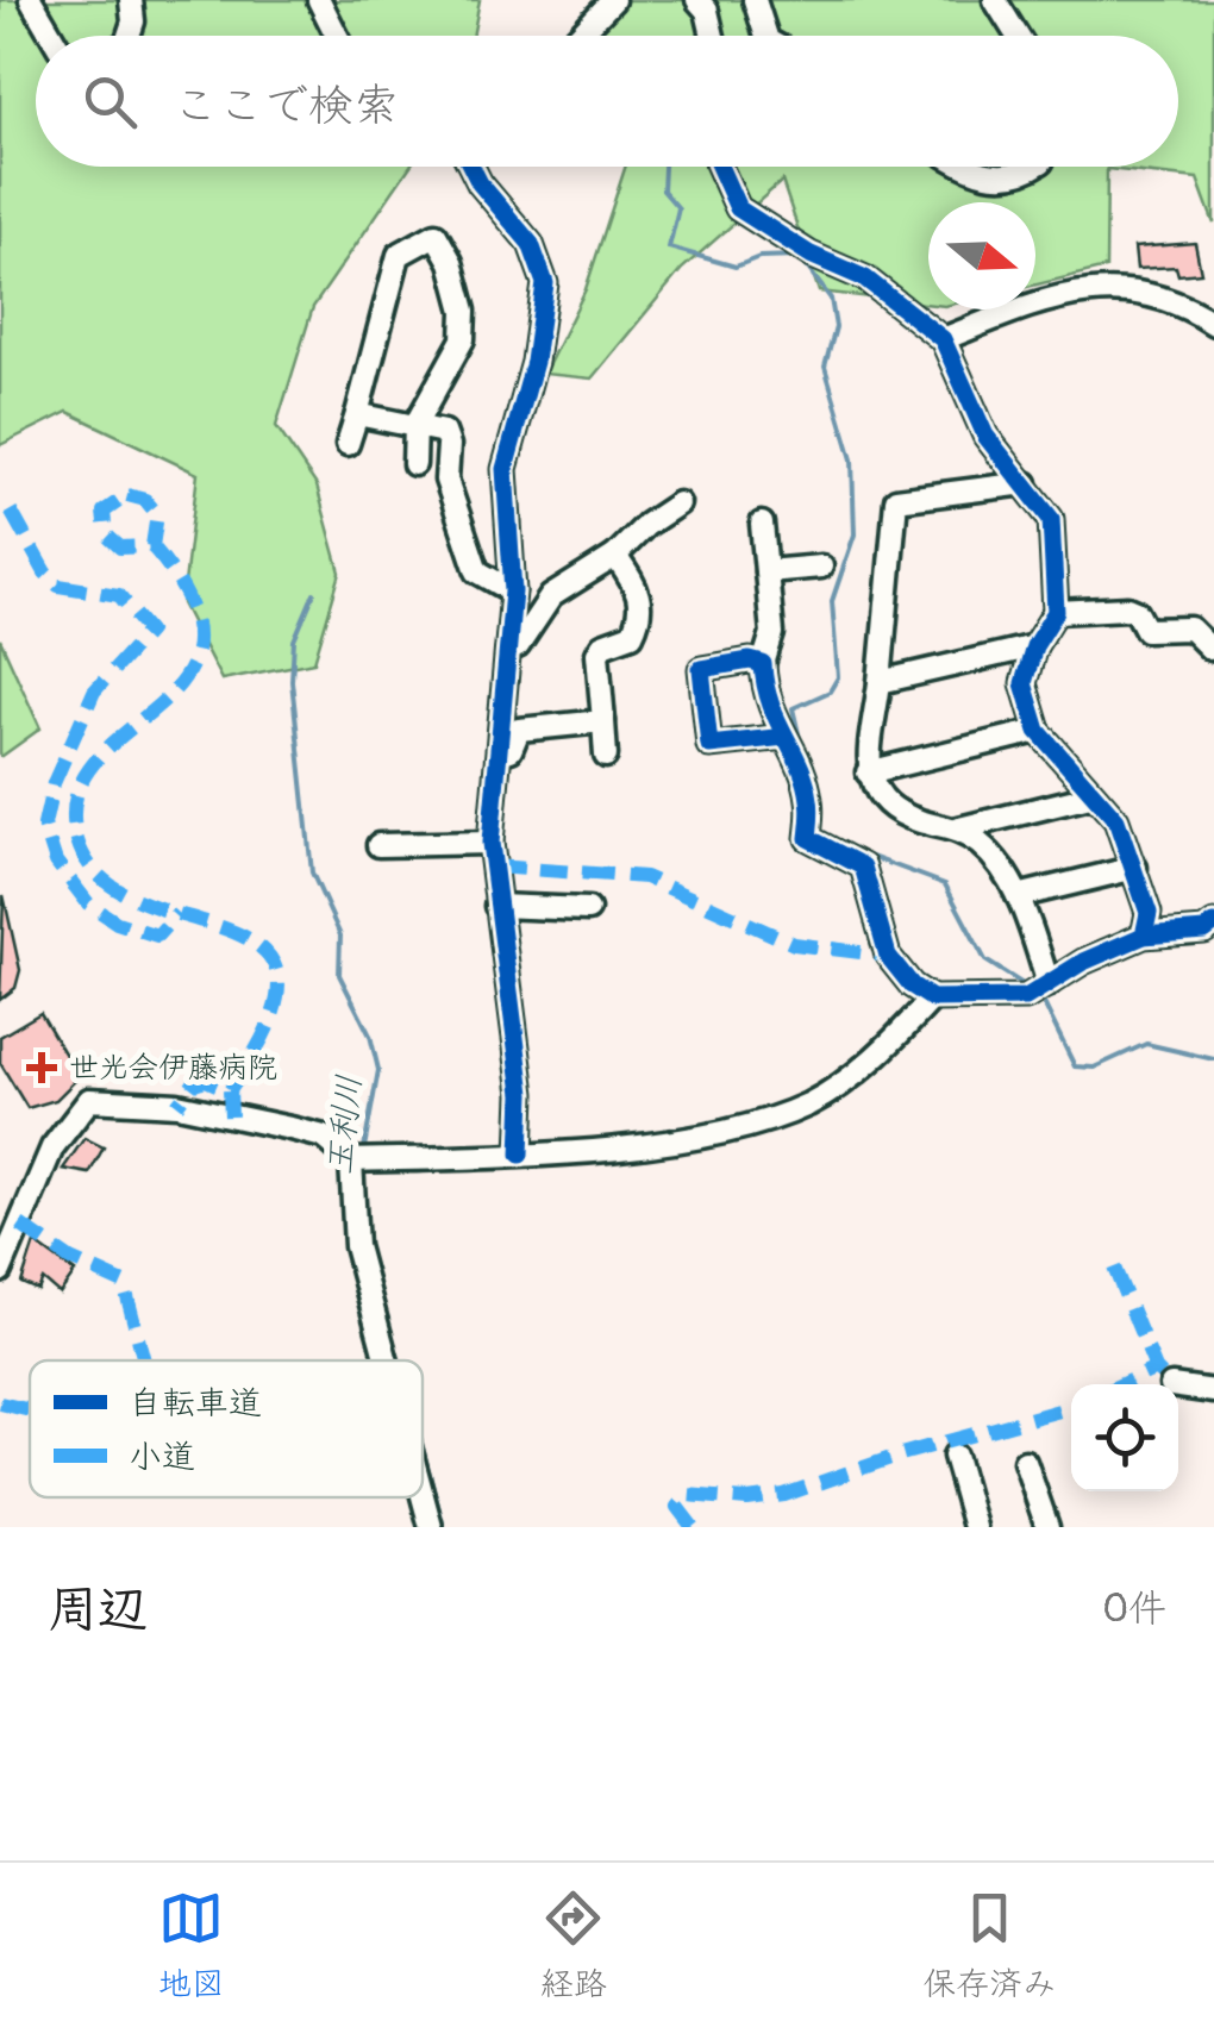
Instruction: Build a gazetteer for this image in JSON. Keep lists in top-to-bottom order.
{
  "water": ["玉利川"],
  "places": {
    "health": ["世光会伊藤病院"]
  },
  "legend": ["自転車道", "小道"],
  "north": "right",
  "page": {
    "search": "ここで検索",
    "heading": ["周辺", "0件"],
    "nav": ["地図", "経路", "保存済み"]
  }
}
